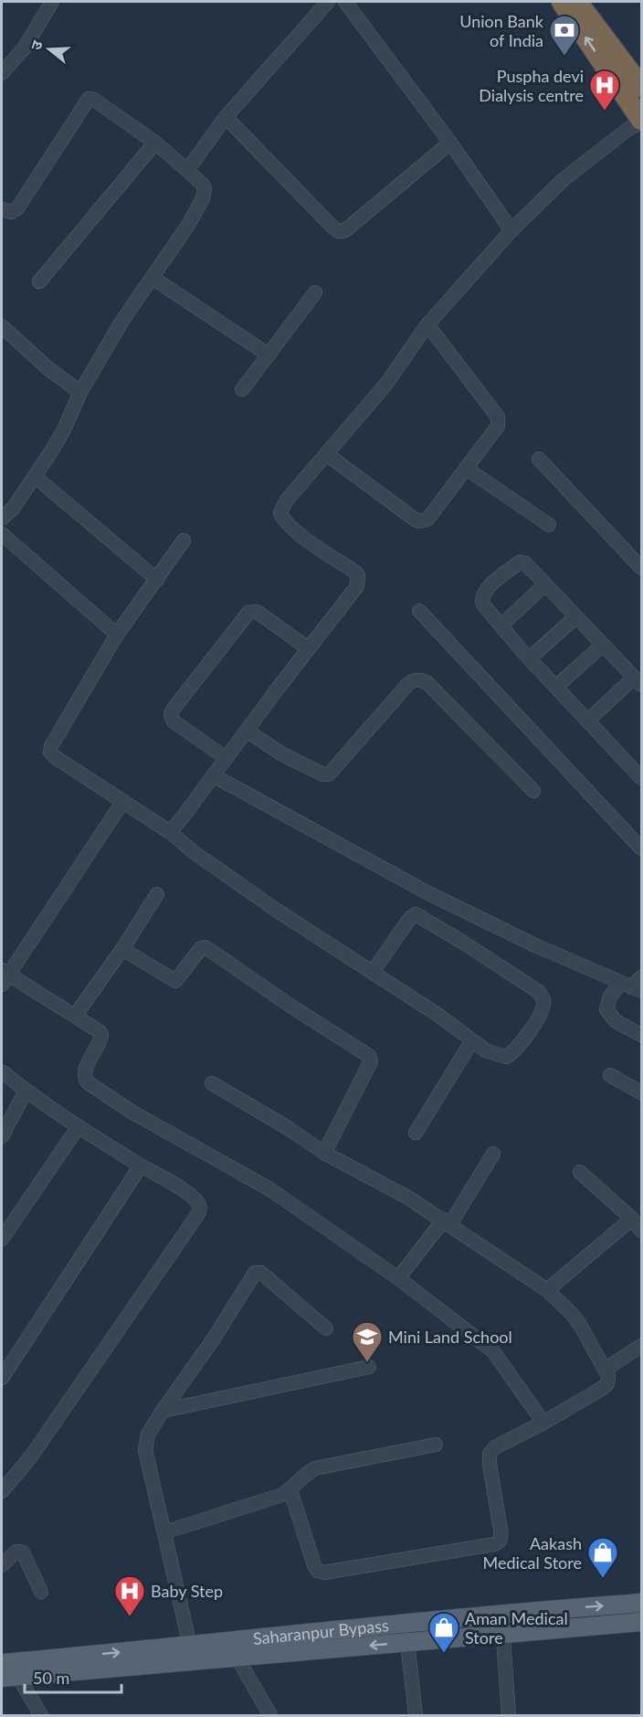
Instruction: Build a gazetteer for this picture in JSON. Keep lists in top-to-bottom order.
{
  "streets": {
    "main road": ["Saharanpur Bypass"]
  },
  "places": {
    "bank": ["Union Bank of India"],
    "hospital": ["Puspha devi Dialysis centre", "Baby Step"],
    "school or university": ["Mini Land School"],
    "shop": ["Aakash Medical Store", "Aman Medical Store"]
  },
  "scale_bar": "50 m",
  "north": "left"
}
